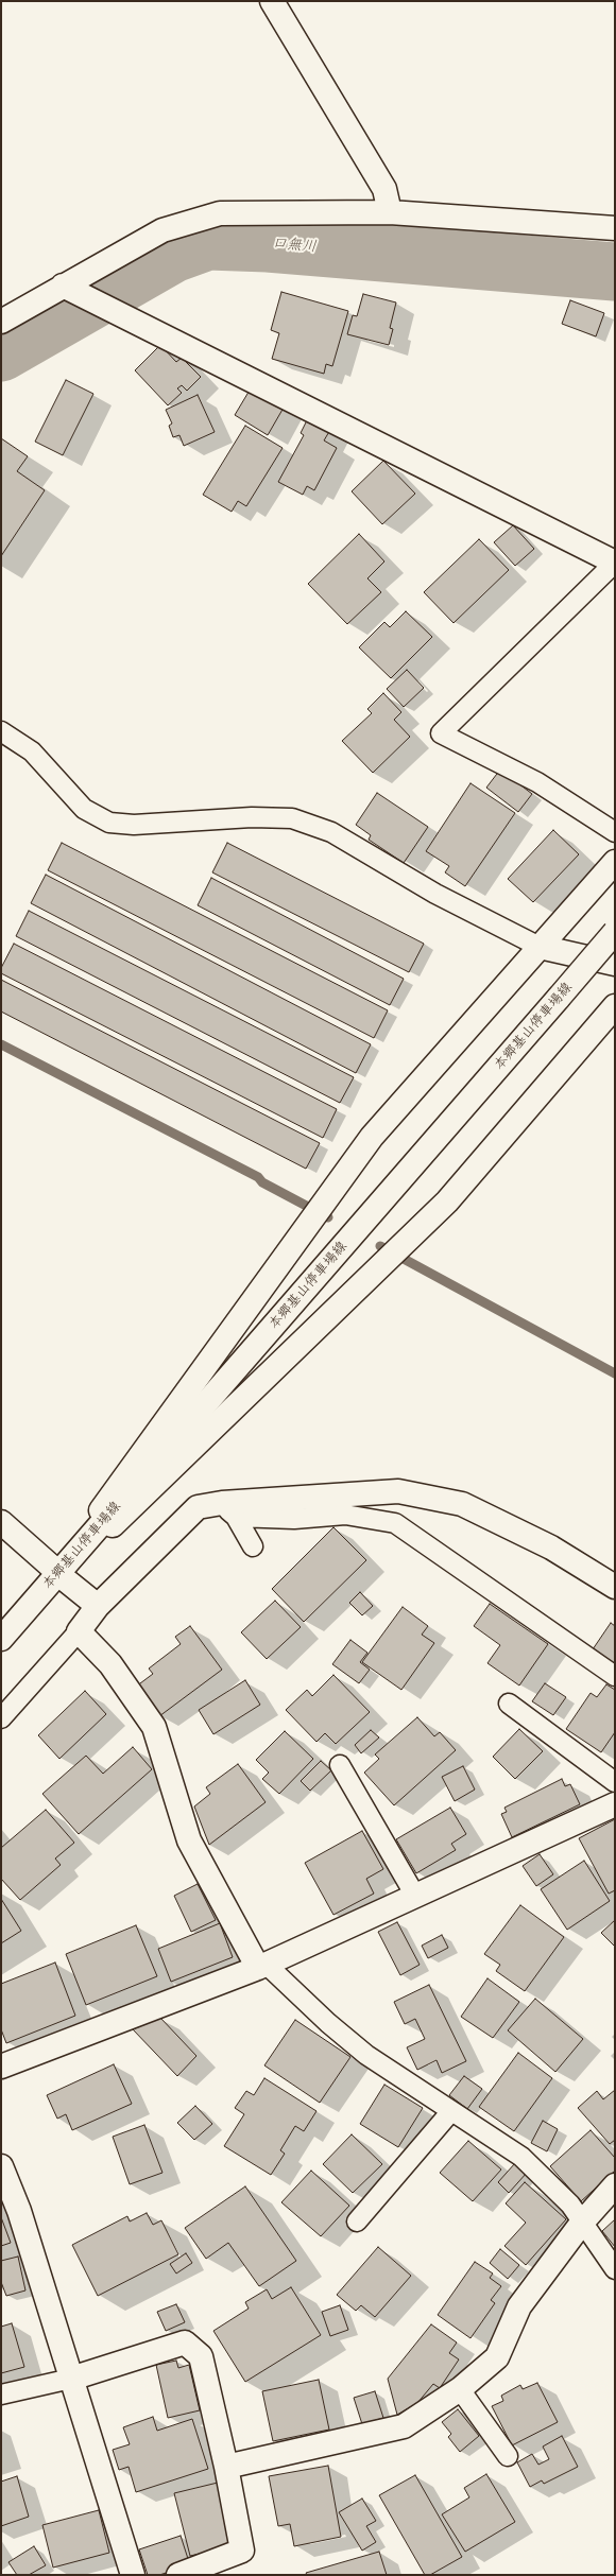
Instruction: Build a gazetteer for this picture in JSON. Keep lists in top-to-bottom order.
{
  "streets": {
    "street": ["本郷基山停車場線"]
  },
  "water": ["口無川"]
}
